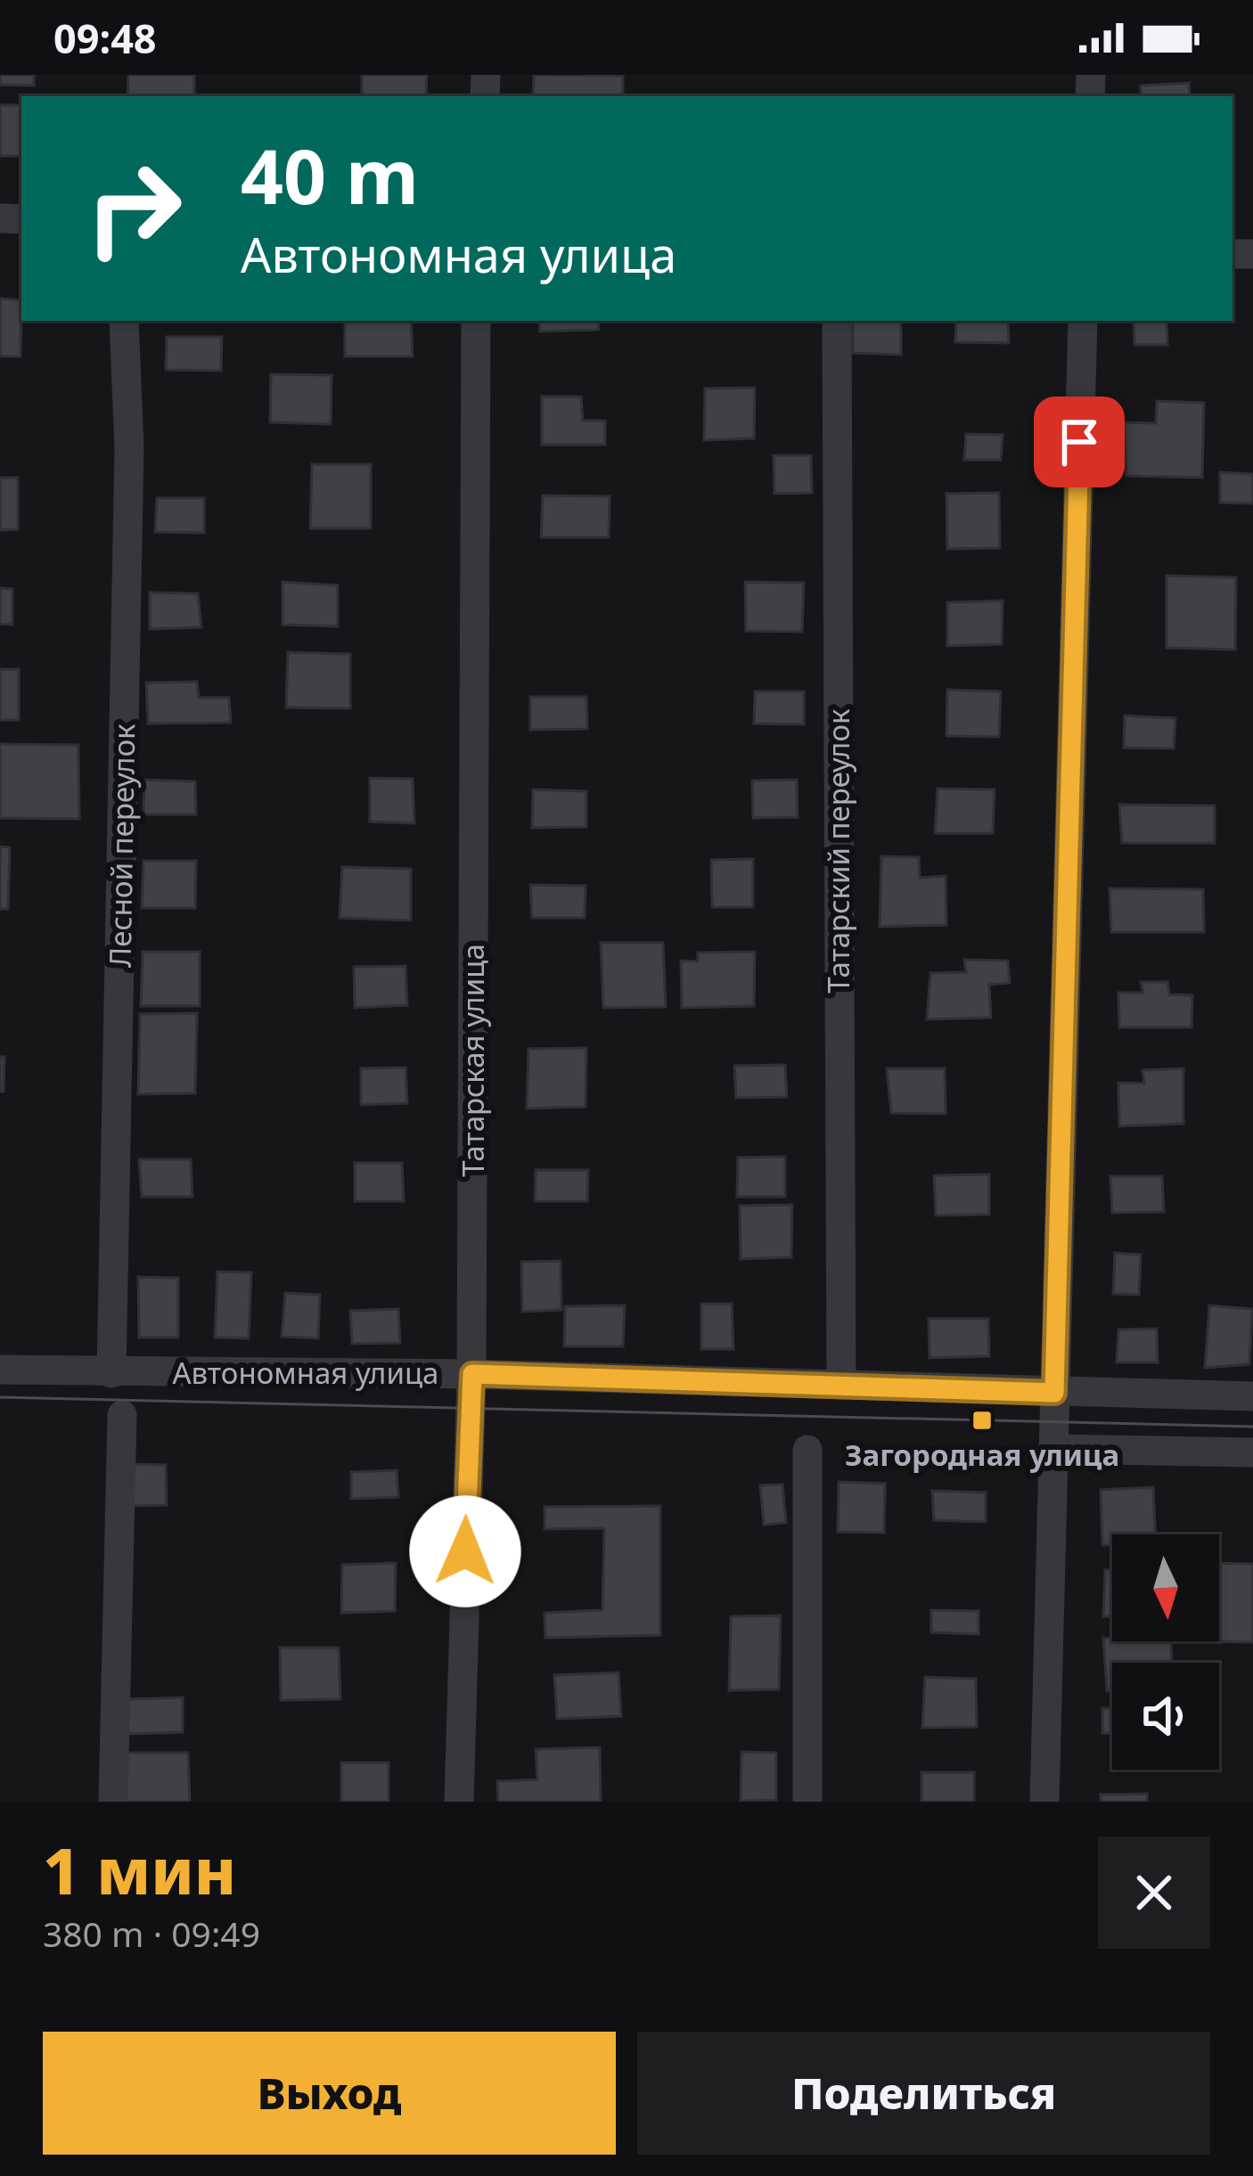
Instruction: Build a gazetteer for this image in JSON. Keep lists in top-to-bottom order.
{
  "streets": {
    "street": [
      "Лесной переулок",
      "Татарский переулок",
      "Татарская улица",
      "Автономная улица"
    ]
  },
  "crossings": [
    ["Лесной переулок", "Автономная улица"],
    ["Татарский переулок", "Автономная улица"],
    ["Татарская улица", "Автономная улица"]
  ],
  "places": {
    "transit": ["Загородная улица"]
  },
  "north": "bottom",
  "page": {
    "status": "09:48",
    "turn": ["40 m", "Автономная улица"],
    "heading": ["1 мин", "380 m · 09:49"],
    "buttons": ["Выход", "Поделиться"]
  }
}
